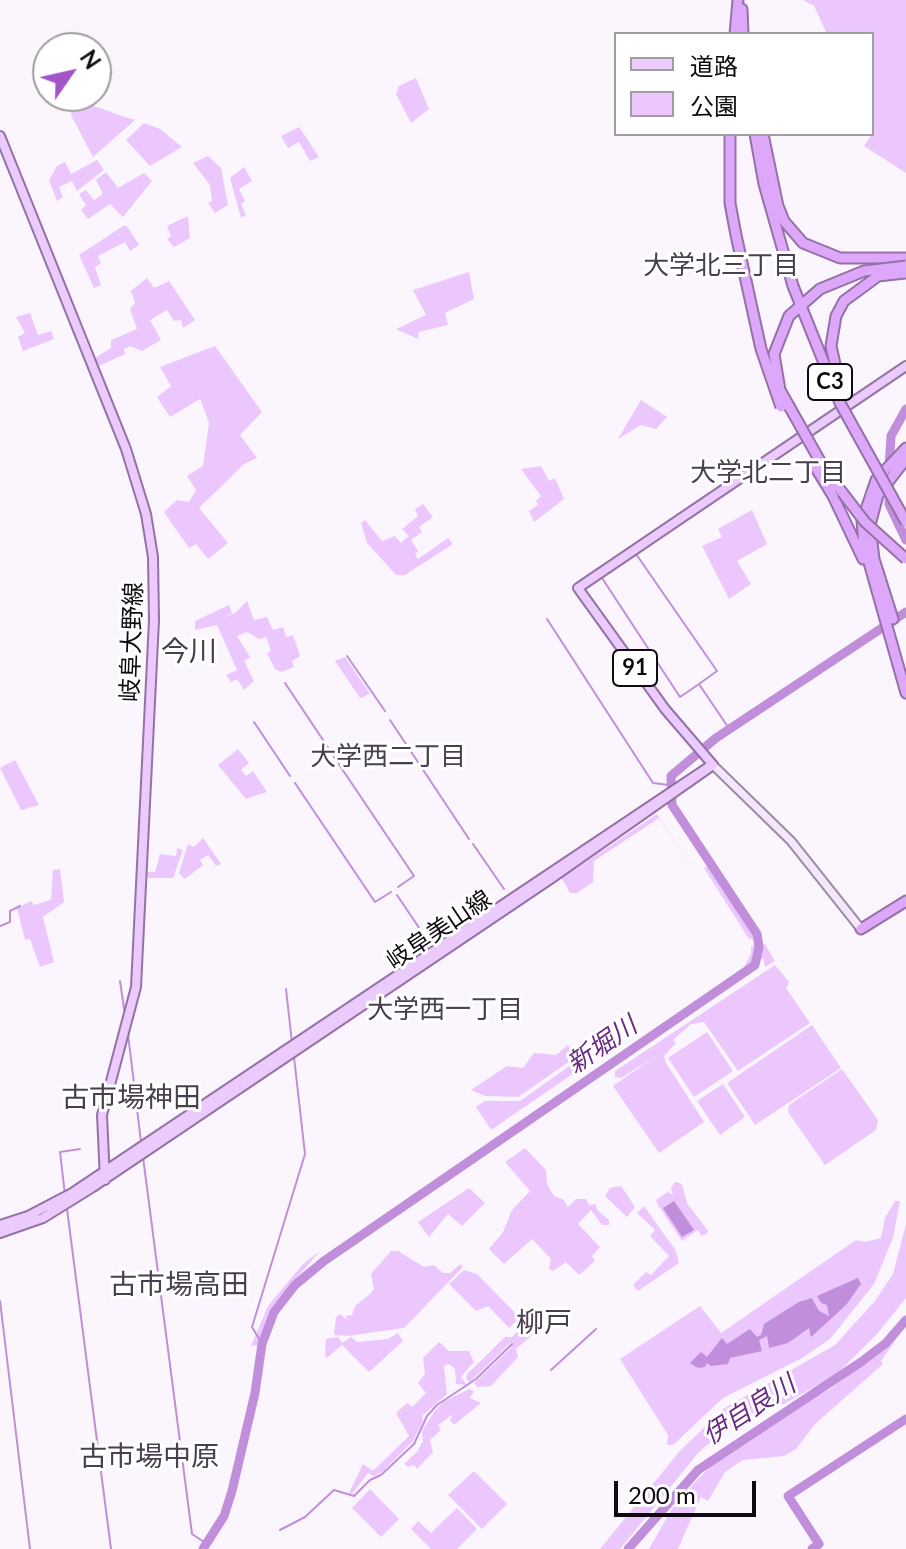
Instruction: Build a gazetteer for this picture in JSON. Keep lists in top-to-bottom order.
{
  "streets": {
    "highway": ["C3"],
    "main road": ["岐阜大野線", "91", "岐阜美山線"]
  },
  "crossings": [
    ["岐阜大野線", "岐阜美山線"],
    ["91", "岐阜美山線"]
  ],
  "districts": [
    "大学北三丁目",
    "大学北二丁目",
    "今川",
    "大学西二丁目",
    "大学西一丁目",
    "古市場神田",
    "古市場高田",
    "柳戸",
    "古市場中原"
  ],
  "water": ["新堀川", "伊自良川"],
  "legend": ["道路", "公園"],
  "scale_bar": "200 m",
  "north": "top right"
}
